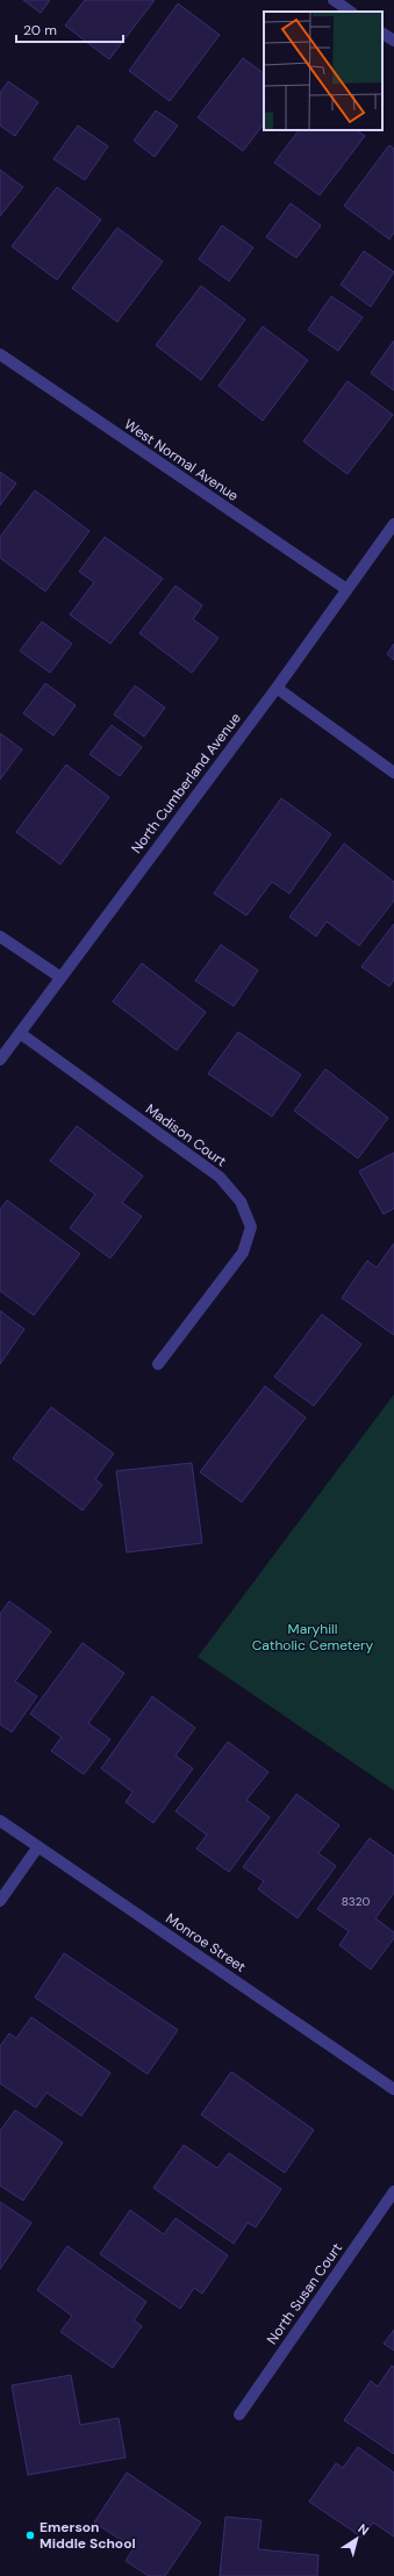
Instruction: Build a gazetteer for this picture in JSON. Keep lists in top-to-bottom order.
{
  "streets": {
    "street": [
      "West Normal Avenue",
      "North Cumberland Avenue",
      "Madison Court",
      "Monroe Street",
      "North Susan Court"
    ]
  },
  "crossings": [
    ["West Normal Avenue", "North Cumberland Avenue"],
    ["North Cumberland Avenue", "Madison Court"]
  ],
  "parks": ["Maryhill Catholic Cemetery"],
  "places": ["Emerson Middle School"],
  "house_numbers": ["8320"],
  "scale_bar": "20 m",
  "north": "top right"
}
